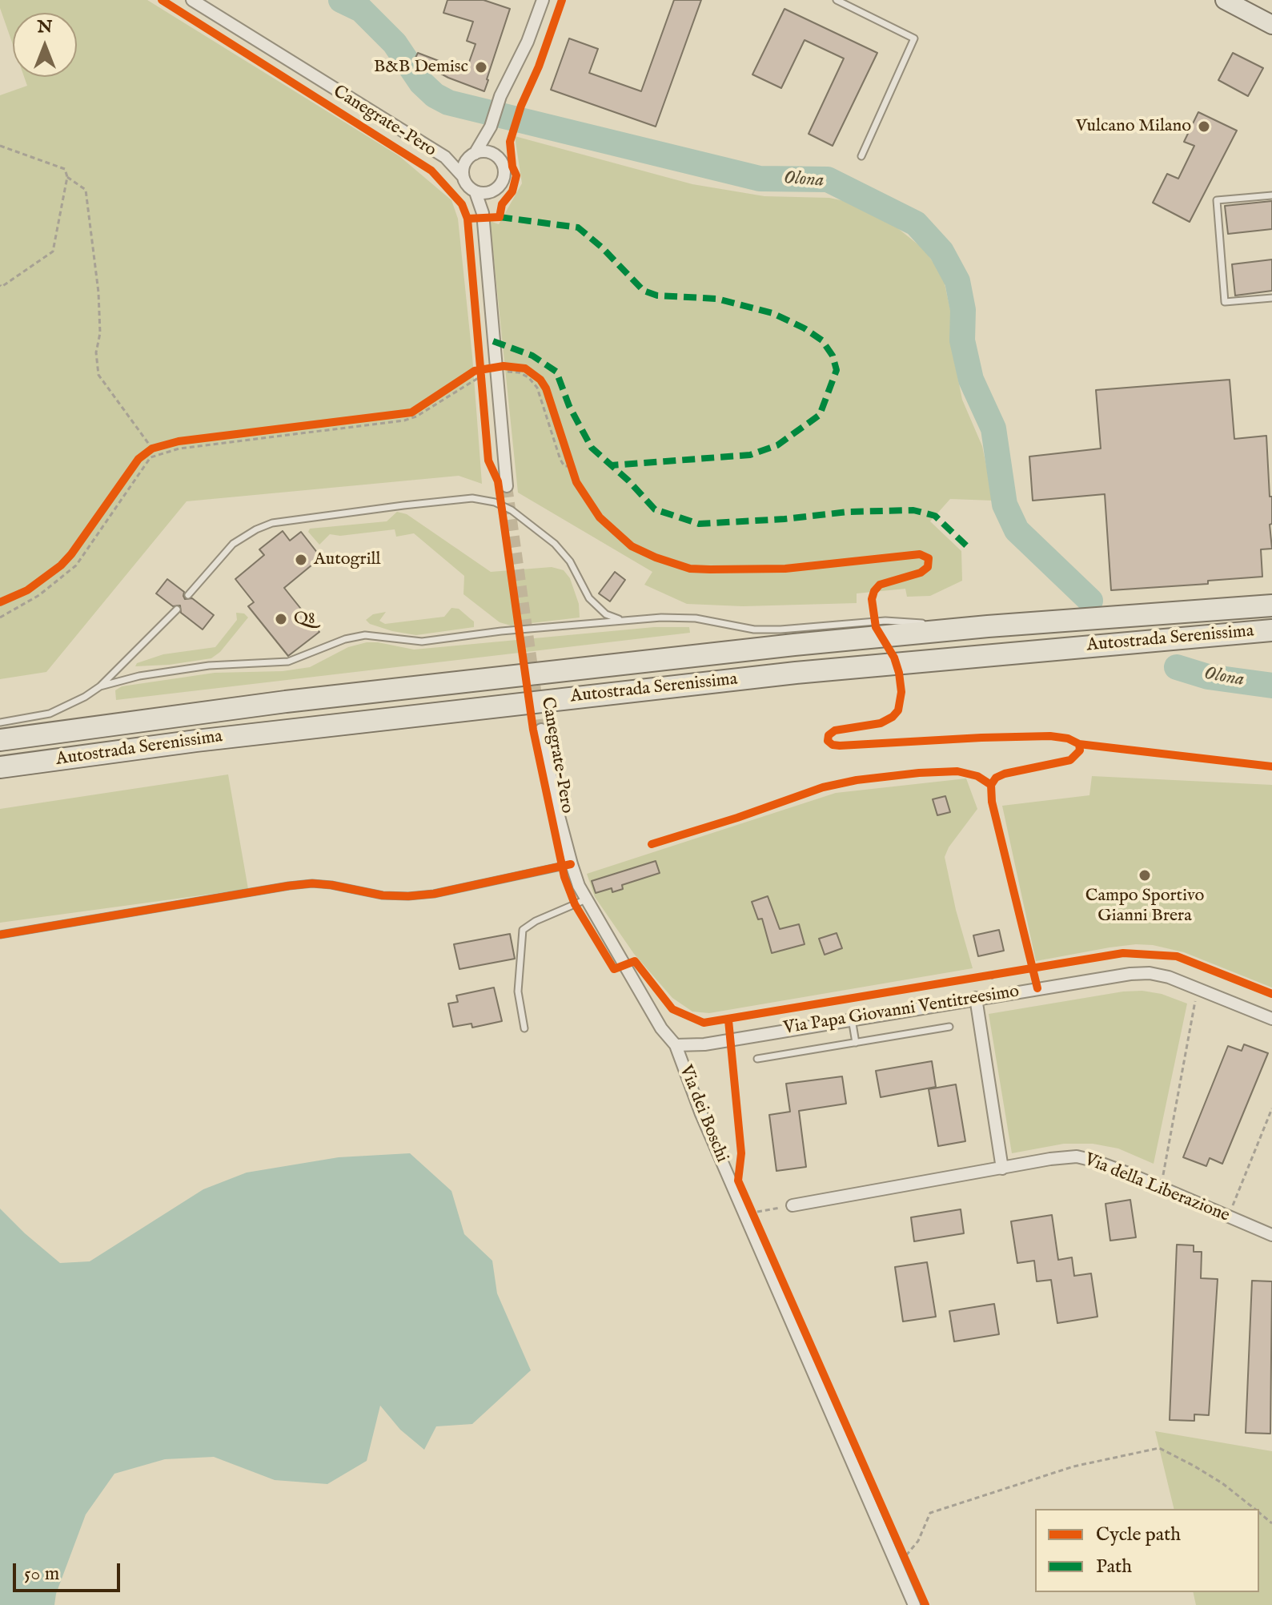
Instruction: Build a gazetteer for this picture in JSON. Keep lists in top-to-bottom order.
{
  "streets": {
    "highway": ["Autostrada Serenissima"],
    "street": ["Via Papa Giovanni Ventitreesimo", "Via dei Boschi", "Via della Liberazione"],
    "cycle path": ["Canegrate-Pero"]
  },
  "crossings": [
    ["Via Papa Giovanni Ventitreesimo", "Via dei Boschi"]
  ],
  "water": ["Olona"],
  "places": [
    "B&B Demisc",
    "Vulcano Milano",
    "Autogrill",
    "Q8",
    "Campo Sportivo Gianni Brera"
  ],
  "legend": ["Cycle path", "Path"],
  "scale_bar": "50 m",
  "north": "top"
}
